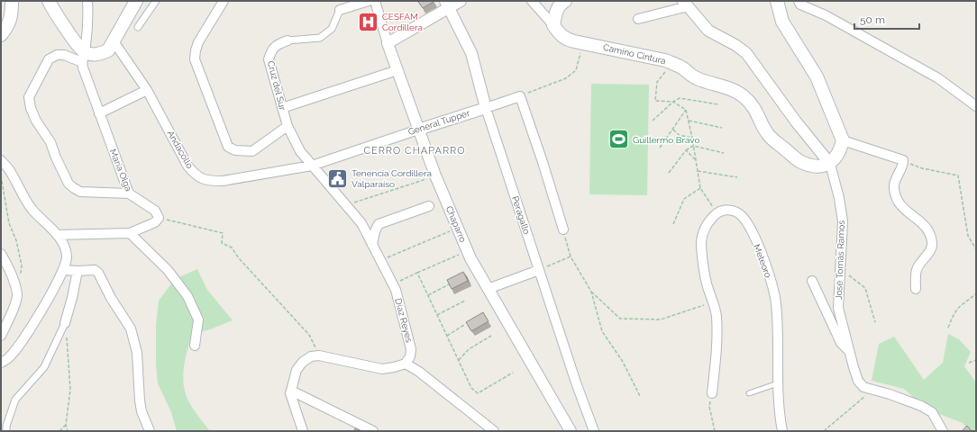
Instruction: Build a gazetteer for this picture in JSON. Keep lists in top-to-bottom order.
{
  "streets": {
    "main road": ["Camino Cintura"],
    "street": [
      "Cruz del Sur",
      "General Tupper",
      "Andacollo",
      "María Olga",
      "Peragallo",
      "Chaparro",
      "José Tomás Ramos",
      "Meteoro",
      "Díaz Reyes"
    ]
  },
  "crossings": [
    ["Camino Cintura", "José Tomás Ramos"],
    ["Cruz del Sur", "General Tupper"],
    ["Cruz del Sur", "Andacollo"],
    ["Cruz del Sur", "Díaz Reyes"],
    ["General Tupper", "Andacollo"],
    ["General Tupper", "Peragallo"],
    ["General Tupper", "Chaparro"],
    ["General Tupper", "Díaz Reyes"],
    ["Andacollo", "Díaz Reyes"]
  ],
  "districts": ["CERRO CHAPARRO"],
  "places": {
    "hospital": ["CESFAM Cordillera"],
    "sports": ["Guillermo Bravo"],
    "public building": ["Tenencia Cordillera Valparaíso"]
  },
  "scale_bar": "50 m"
}
